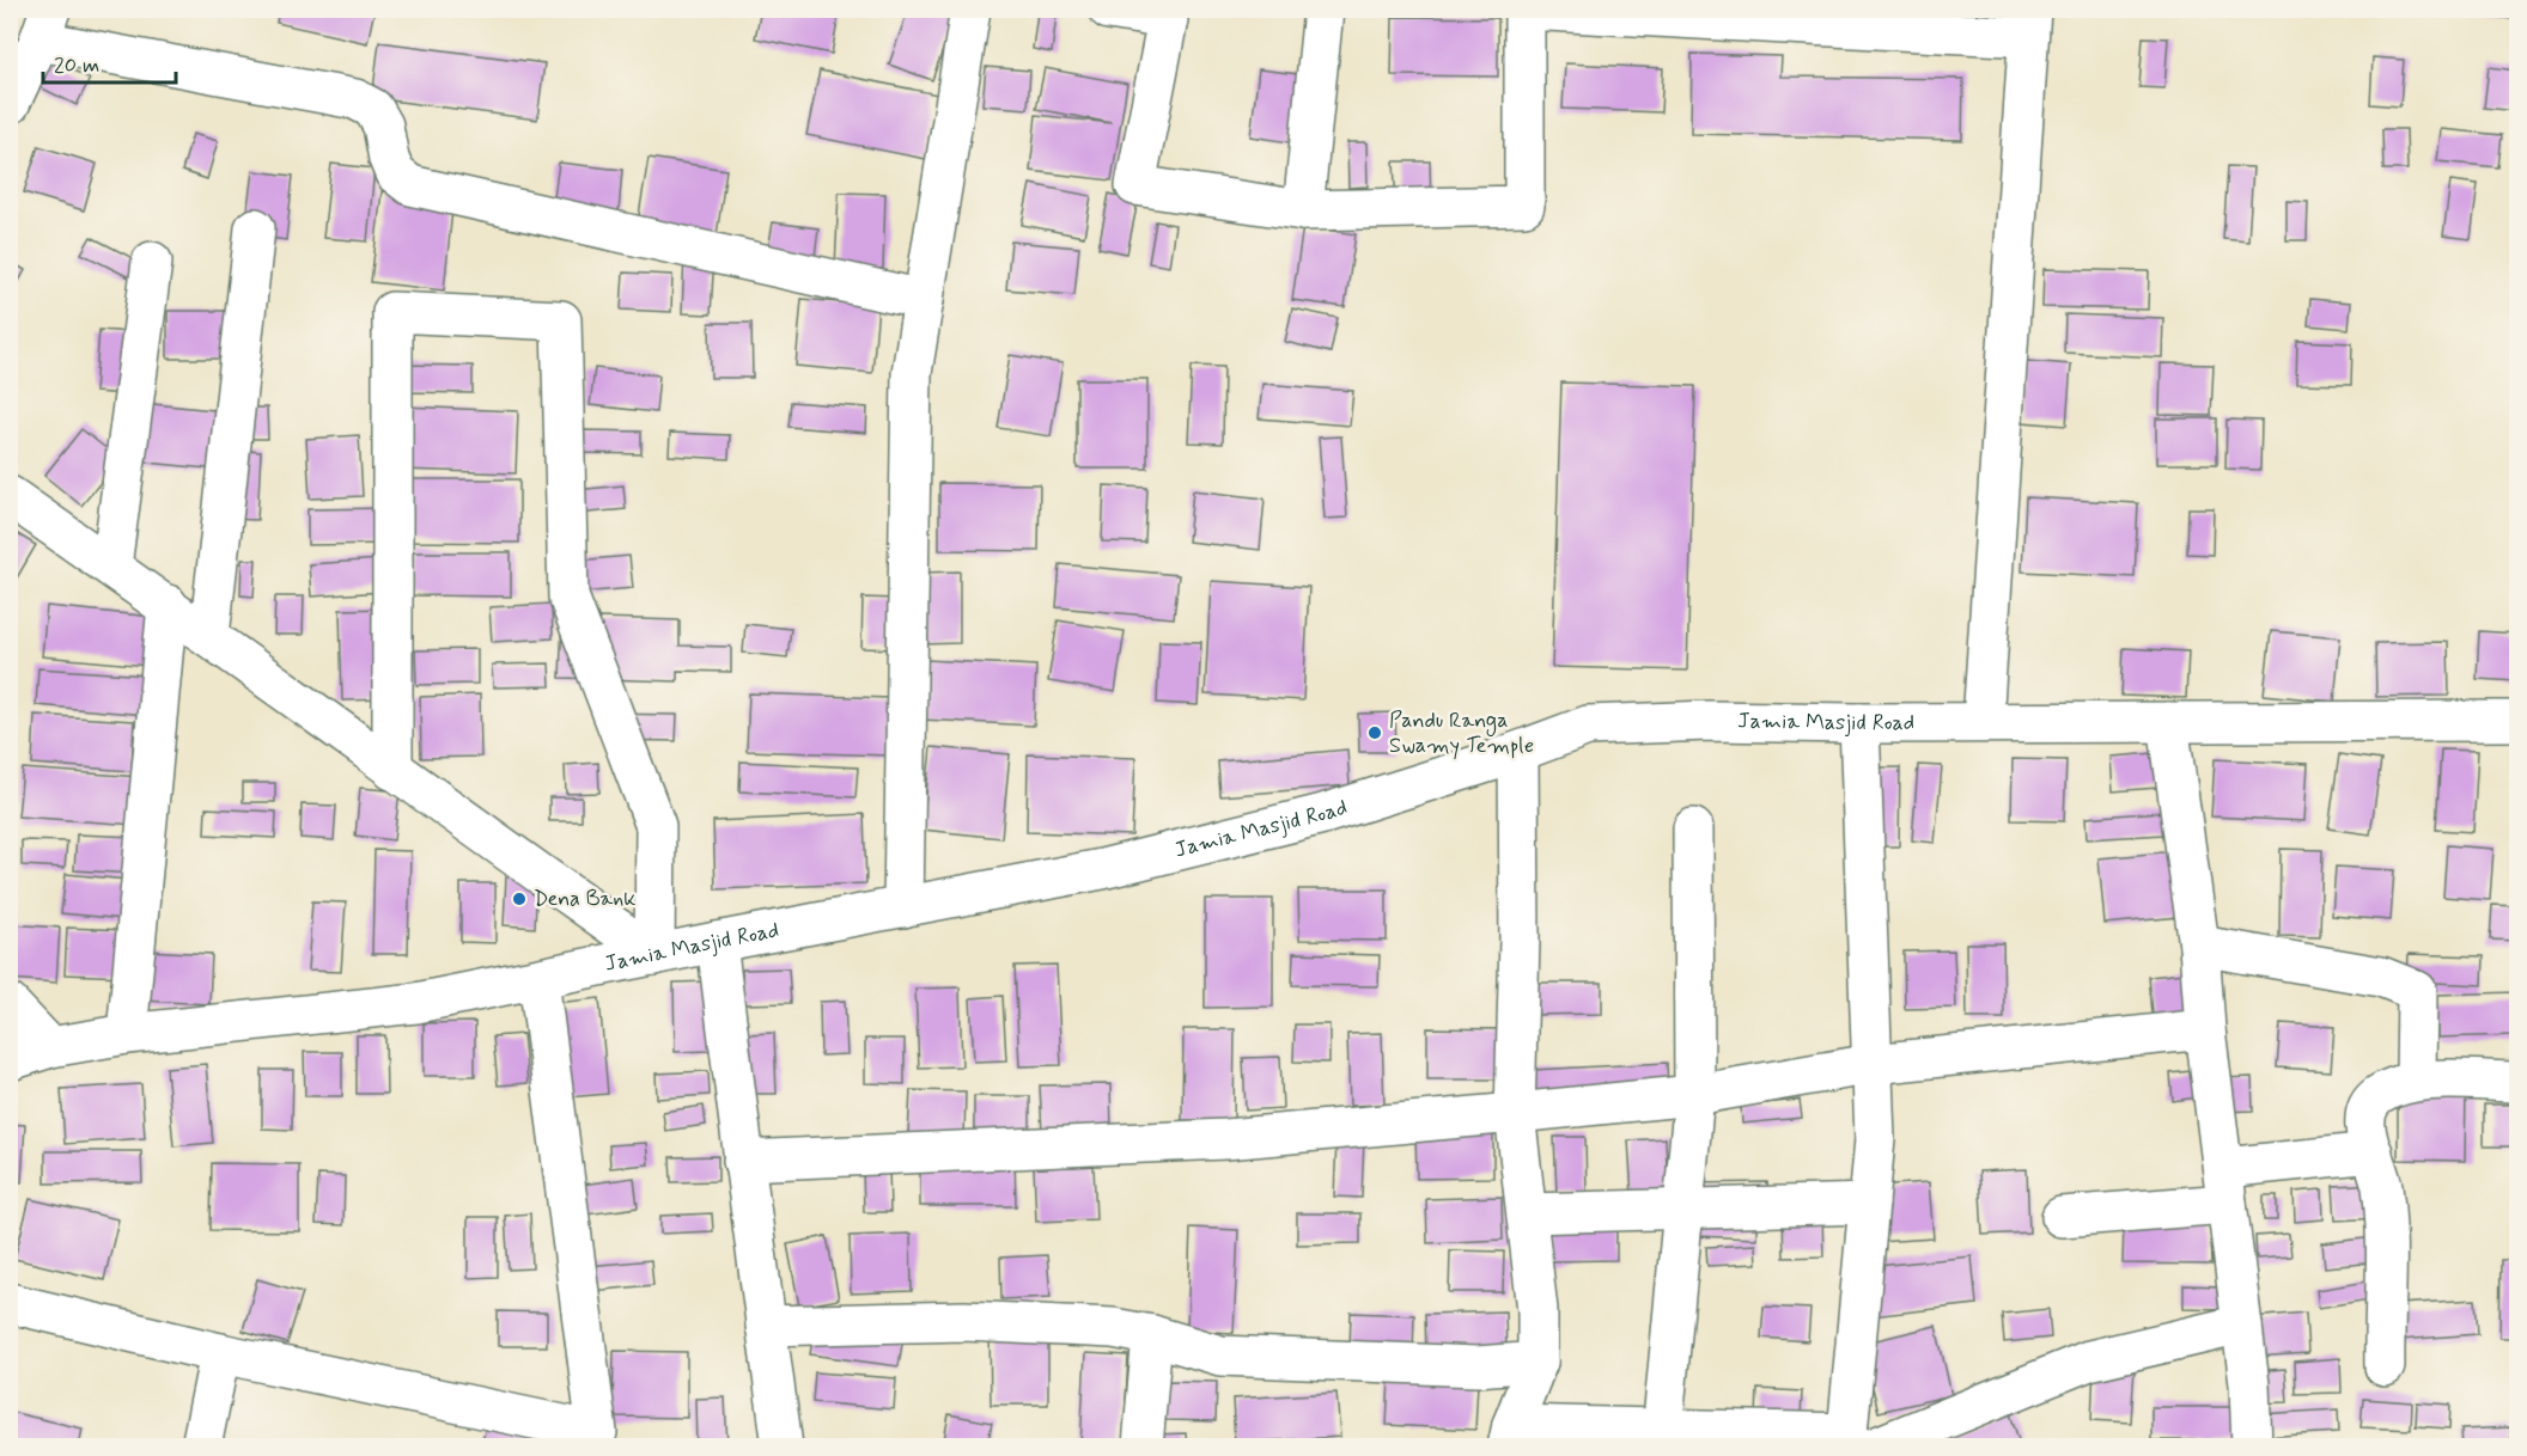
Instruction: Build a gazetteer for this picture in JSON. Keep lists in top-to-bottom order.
{
  "streets": {
    "street": ["Jamia Masjid Road"]
  },
  "places": ["Pandu Ranga Swamy Temple", "Dena Bank"],
  "scale_bar": "20 m"
}
